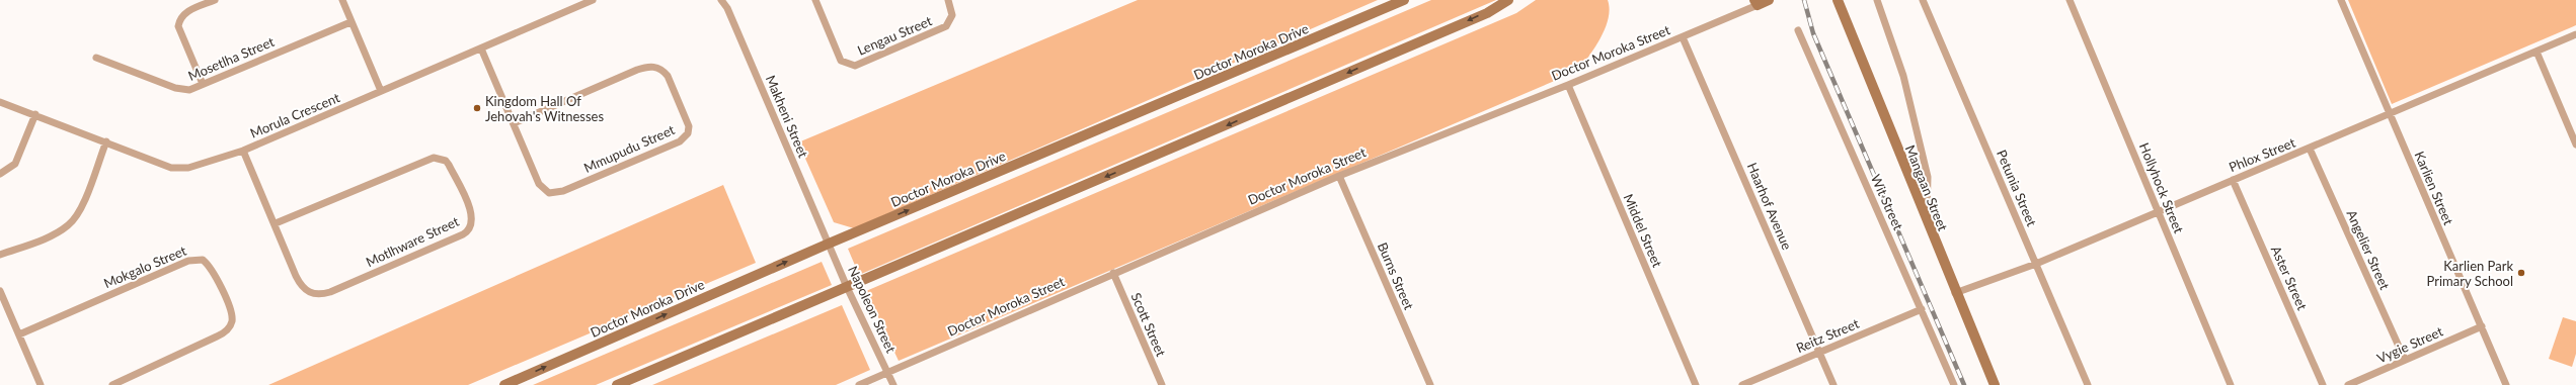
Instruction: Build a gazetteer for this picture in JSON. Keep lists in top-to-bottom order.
{
  "streets": {
    "street": [
      "Lengau Street",
      "Doctor Moroka Drive",
      "Doctor Moroka Street",
      "Mosetlha Street",
      "Morula Crescent",
      "Makheni Street",
      "Mmupudu Street",
      "Phlox Street",
      "Mangaan Street",
      "Petunia Street",
      "Hollyhock Street",
      "Karlien Street",
      "Wit Street",
      "Haarhof Avenue",
      "Middel Street",
      "Motlhware Street",
      "Angelier Street",
      "Mokgalo Street",
      "Burns Street",
      "Aster Street",
      "Napoleon Street",
      "Scott Street",
      "Reitz Street",
      "Vygie Street"
    ]
  },
  "crossings": [
    ["Doctor Moroka Drive", "Makheni Street"],
    ["Doctor Moroka Drive", "Napoleon Street"],
    ["Doctor Moroka Street", "Haarhof Avenue"],
    ["Doctor Moroka Street", "Middel Street"],
    ["Doctor Moroka Street", "Burns Street"],
    ["Doctor Moroka Street", "Napoleon Street"],
    ["Doctor Moroka Street", "Scott Street"],
    ["Morula Crescent", "Mmupudu Street"],
    ["Morula Crescent", "Motlhware Street"],
    ["Makheni Street", "Napoleon Street"],
    ["Phlox Street", "Mangaan Street"],
    ["Phlox Street", "Petunia Street"],
    ["Phlox Street", "Hollyhock Street"],
    ["Phlox Street", "Karlien Street"],
    ["Phlox Street", "Angelier Street"],
    ["Phlox Street", "Aster Street"],
    ["Karlien Street", "Vygie Street"],
    ["Wit Street", "Reitz Street"],
    ["Haarhof Avenue", "Reitz Street"],
    ["Angelier Street", "Vygie Street"]
  ],
  "places": ["Kingdom Hall Of Jehovah's Witnesses", "Karlien Park Primary School"]
}
